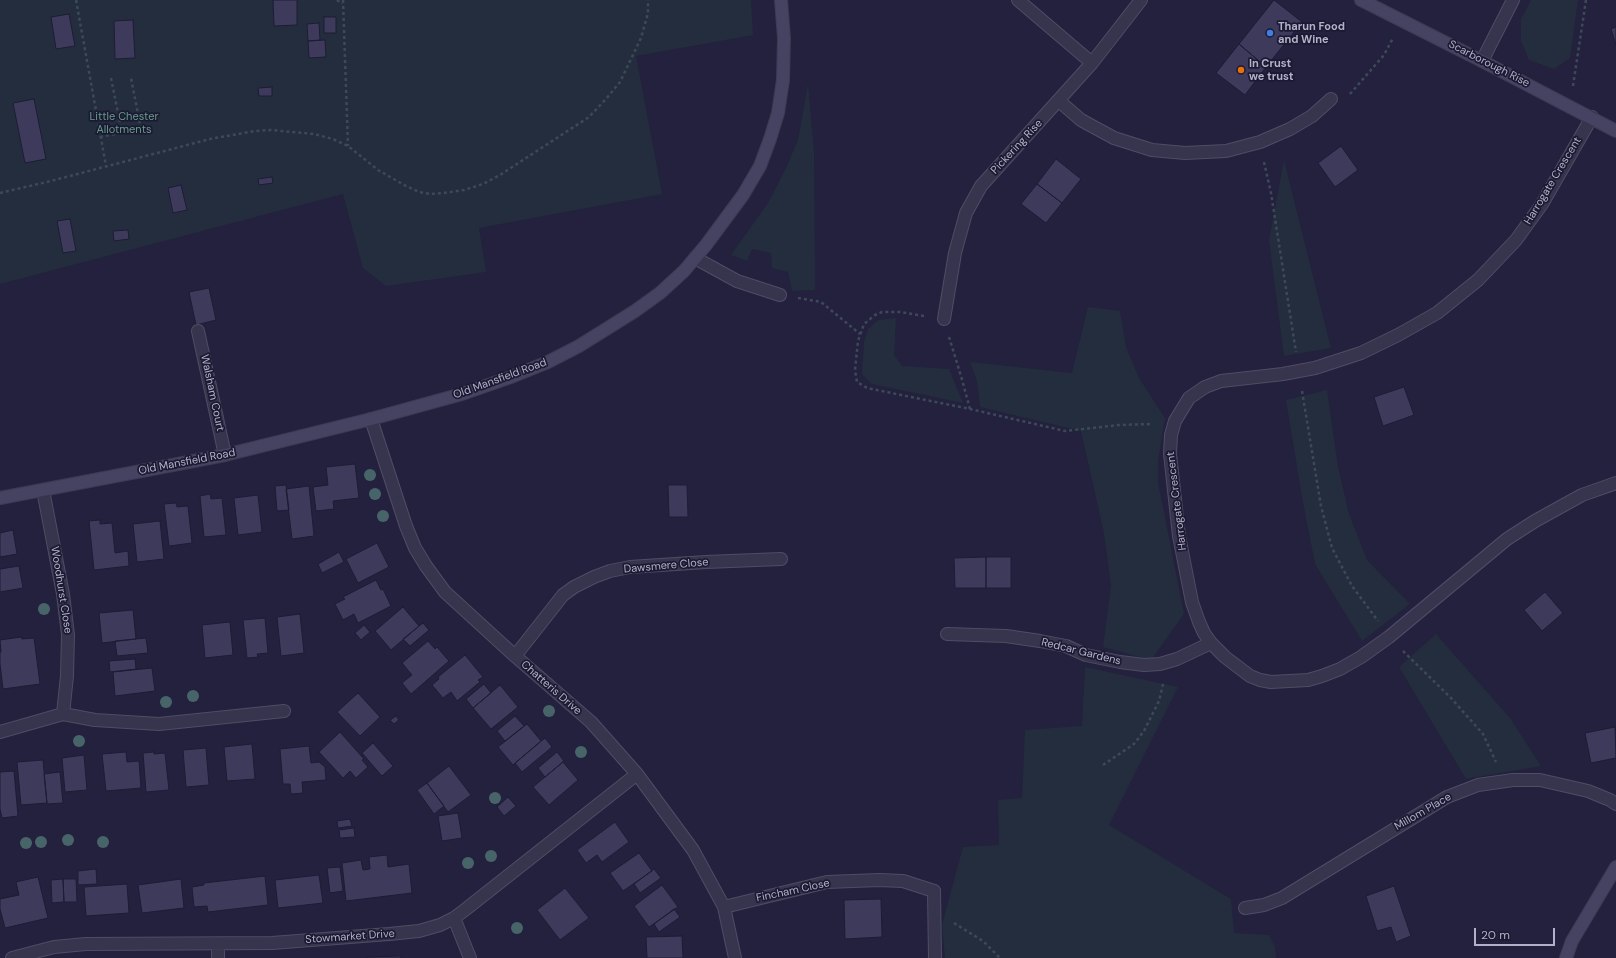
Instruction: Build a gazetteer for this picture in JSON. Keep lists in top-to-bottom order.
{
  "streets": {
    "street": [
      "Scarborough Rise",
      "Pickering Rise",
      "Harrogate Crescent",
      "Old Mansfield Road",
      "Walsham Court",
      "Dawsmere Close",
      "Woodhurst Close",
      "Redcar Gardens",
      "Chatteris Drive",
      "Millom Place",
      "Fincham Close",
      "Stowmarket Drive"
    ]
  },
  "crossings": [
    ["Scarborough Rise", "Harrogate Crescent"],
    ["Harrogate Crescent", "Redcar Gardens"],
    ["Old Mansfield Road", "Walsham Court"],
    ["Old Mansfield Road", "Woodhurst Close"],
    ["Old Mansfield Road", "Chatteris Drive"],
    ["Dawsmere Close", "Chatteris Drive"],
    ["Chatteris Drive", "Fincham Close"],
    ["Chatteris Drive", "Stowmarket Drive"]
  ],
  "parks": ["Little Chester Allotments"],
  "places": ["Tharun Food and Wine", "In Crust we trust"],
  "scale_bar": "20 m"
}
